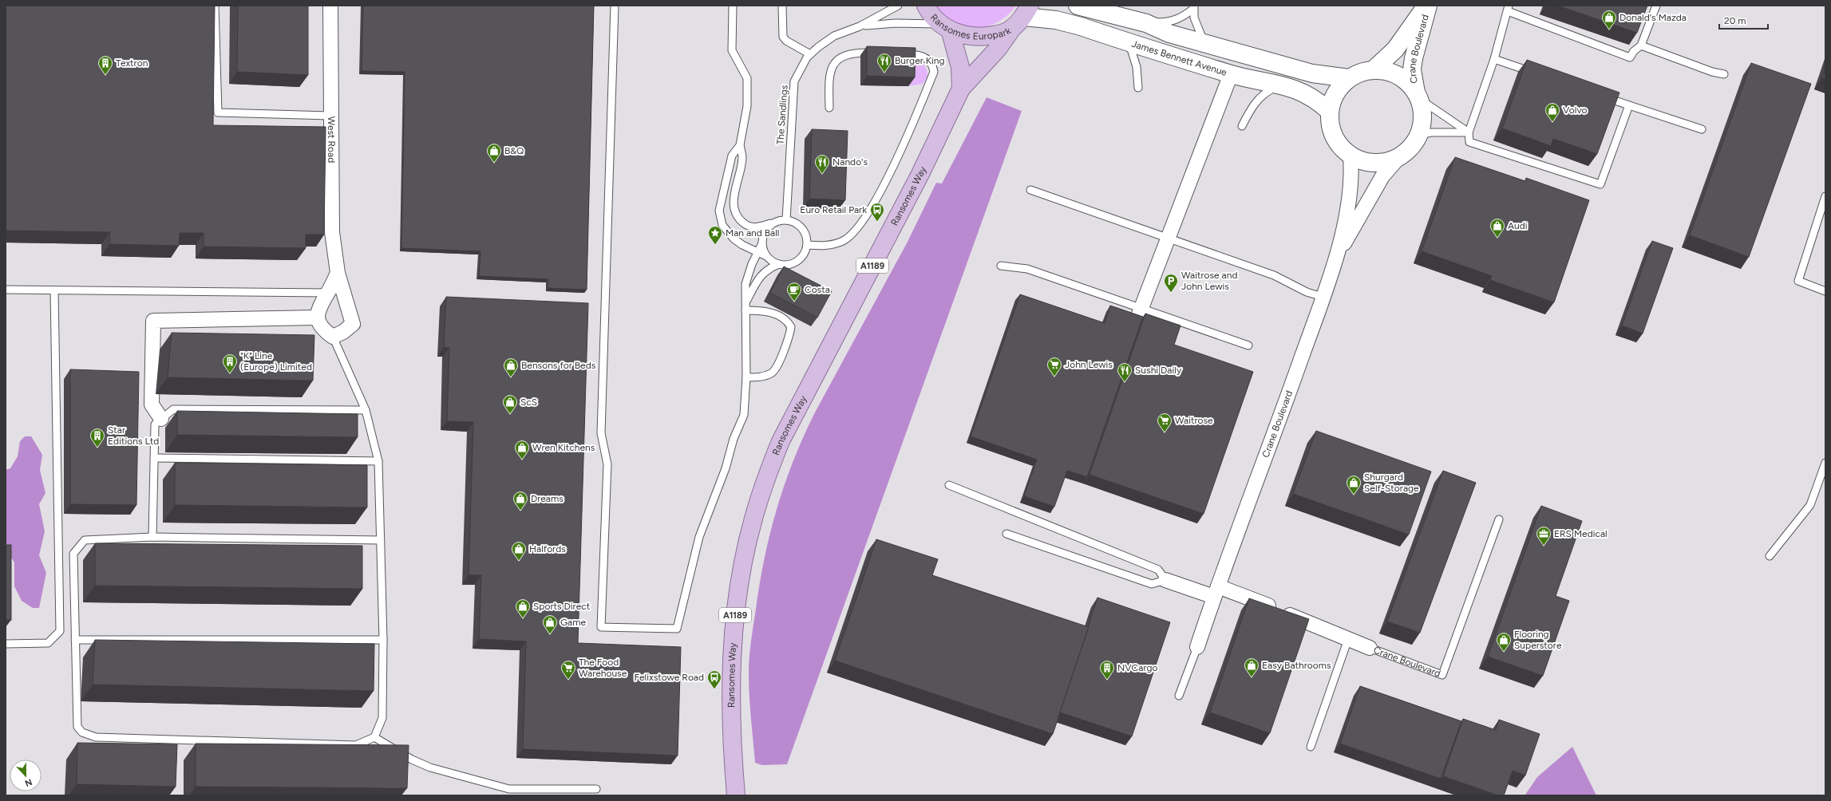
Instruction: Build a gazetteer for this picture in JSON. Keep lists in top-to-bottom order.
{
  "streets": {
    "main road": ["Ransomes Europark", "Ransomes Way", "A1189"],
    "street": ["Crane Boulevard", "James Bennett Avenue", "West Road"],
    "lane": ["The Sandlings"]
  },
  "crossings": [
    ["Ransomes Europark", "James Bennett Avenue"],
    ["Ransomes Europark", "Ransomes Way"],
    ["Crane Boulevard", "James Bennett Avenue"]
  ],
  "places": {
    "shop": [
      "Donald's Mazda",
      "Volvo",
      "B&Q",
      "Audi",
      "Bensons for Beds",
      "ScS",
      "Wren Kitchens",
      "Shurgard Self-Storage",
      "Dreams",
      "Halfords",
      "Sports Direct",
      "Game",
      "Flooring Superstore",
      "Easy Bathrooms"
    ],
    "restaurant": ["Burger King", "Nando's", "Sushi Daily"],
    "building": [
      "Textron",
      "\"K\" Line (Europe) Limited",
      "Star Editions Ltd",
      "NVCargo"
    ],
    "bus stop": ["Euro Retail Park", "Felixstowe Road"],
    "place": ["Man and Ball"],
    "parking": ["Waitrose and John Lewis"],
    "cafe": ["Costa"],
    "supermarket": ["John Lewis", "Waitrose", "The Food Warehouse"],
    "office": ["ERS Medical"]
  },
  "scale_bar": "20 m",
  "north": "bottom"
}
